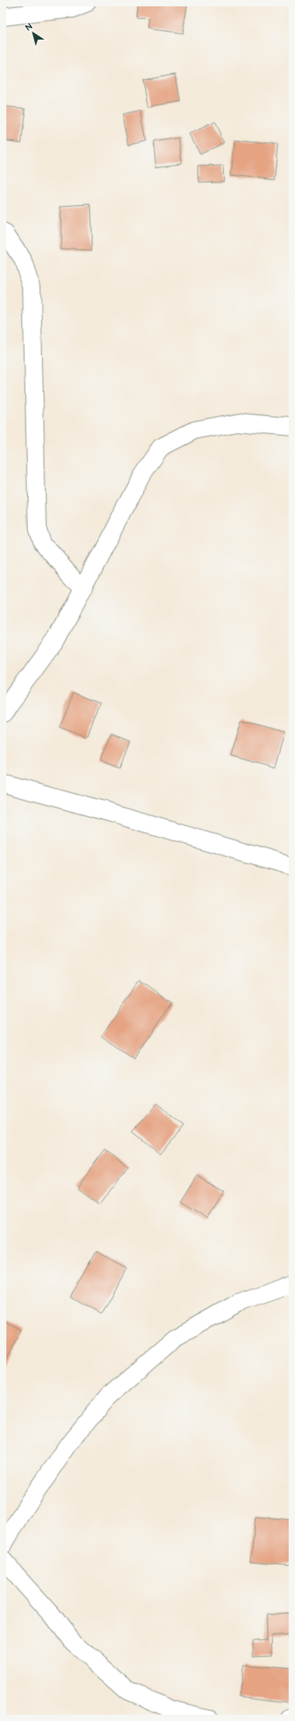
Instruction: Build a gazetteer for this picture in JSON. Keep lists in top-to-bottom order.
{
  "north": "top left"
}
